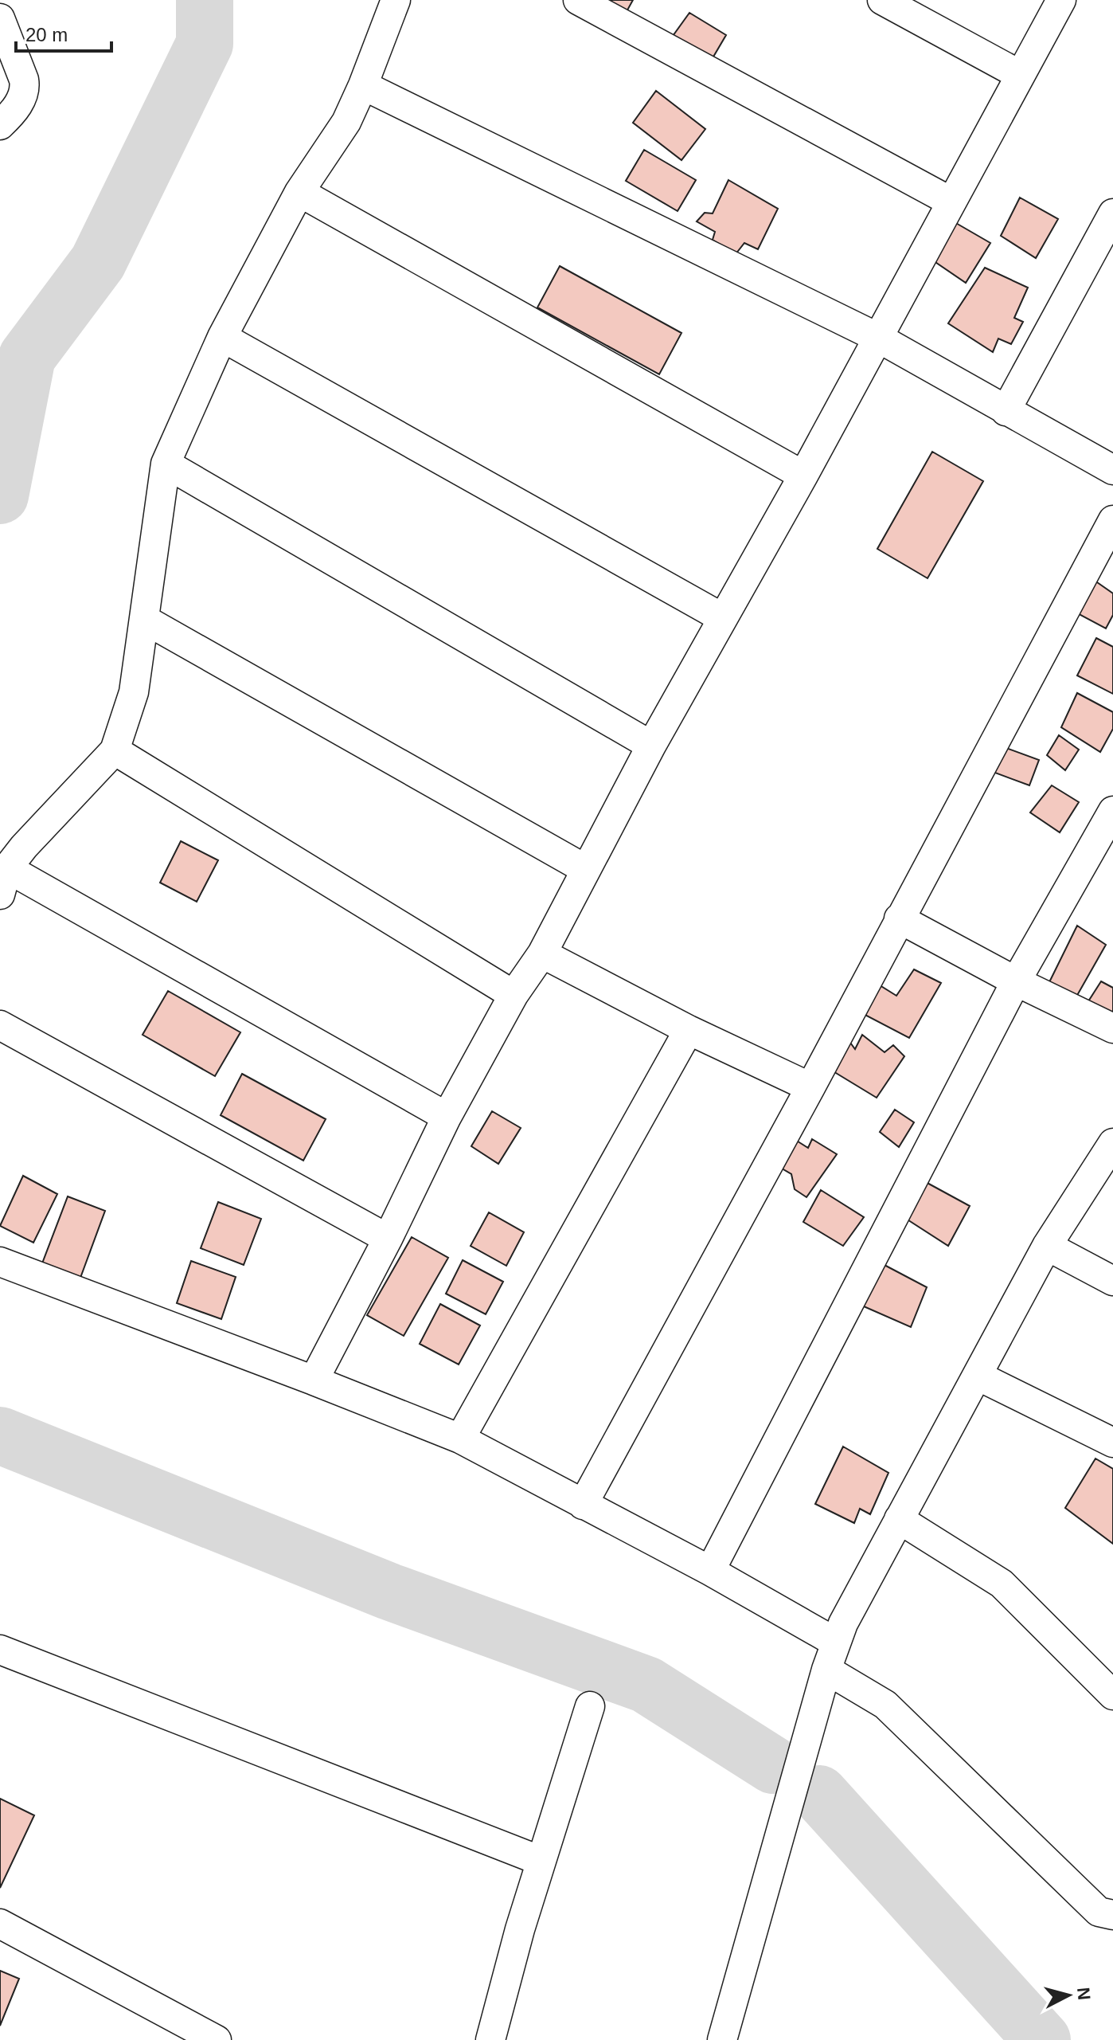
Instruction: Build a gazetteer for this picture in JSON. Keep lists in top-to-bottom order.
{
  "scale_bar": "20 m",
  "north": "right"
}
